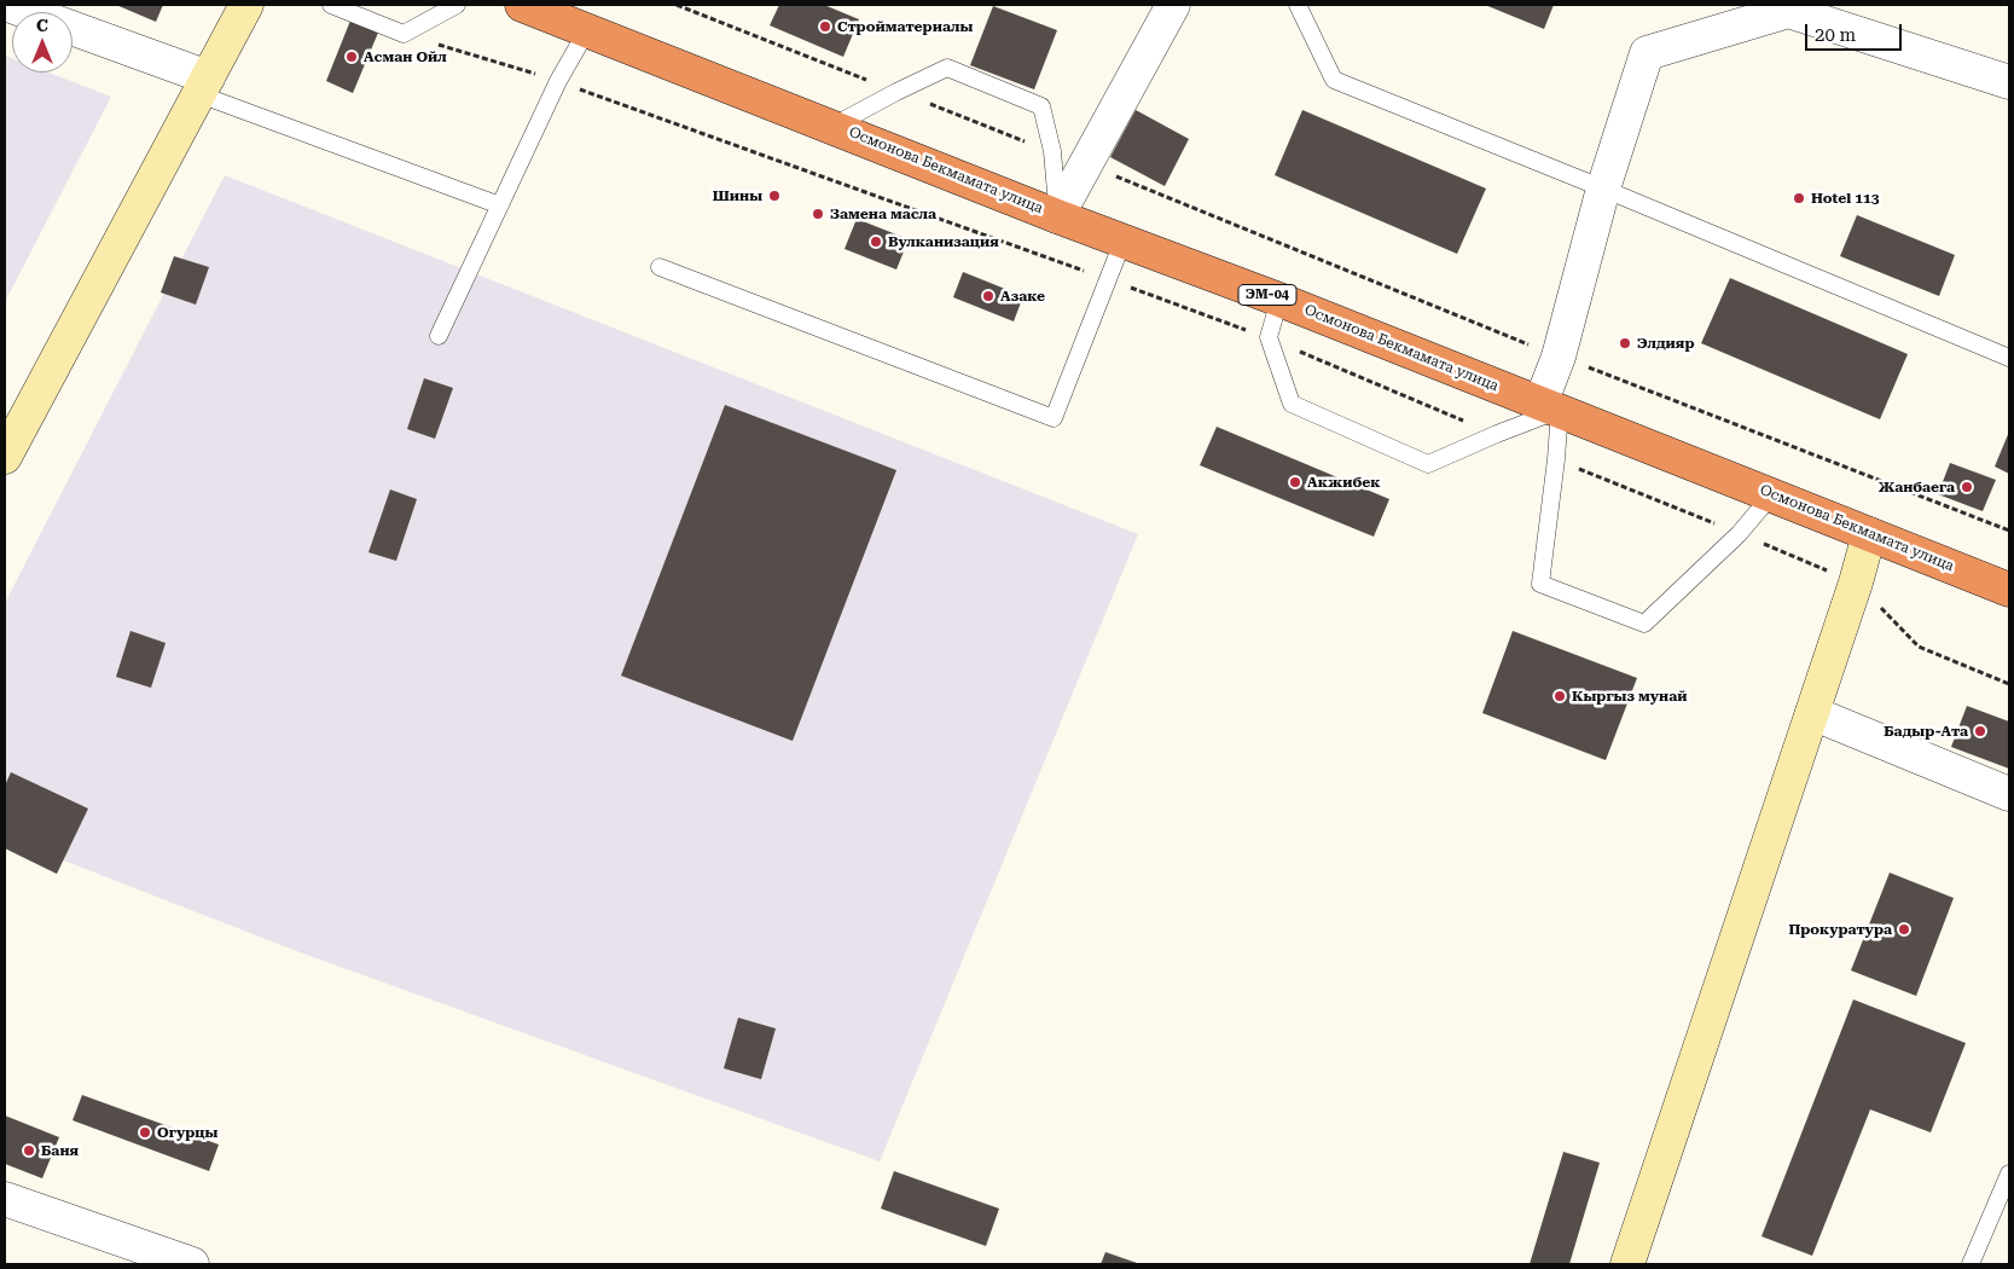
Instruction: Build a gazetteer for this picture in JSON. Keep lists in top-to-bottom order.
{
  "streets": {
    "highway": ["Осмонова Бекмамата улица", "ЭМ-04"]
  },
  "places": [
    "Стройматериалы",
    "Асман Ойл",
    "Шины",
    "Hotel 113",
    "Замена масла",
    "Вулканизация",
    "Азаке",
    "Элдияр",
    "Акжибек",
    "Жанбаега",
    "Кыргыз мунай",
    "Бадыр-Ата",
    "Прокуратура",
    "Огурцы",
    "Баня"
  ],
  "scale_bar": "20 m",
  "north": "top"
}
